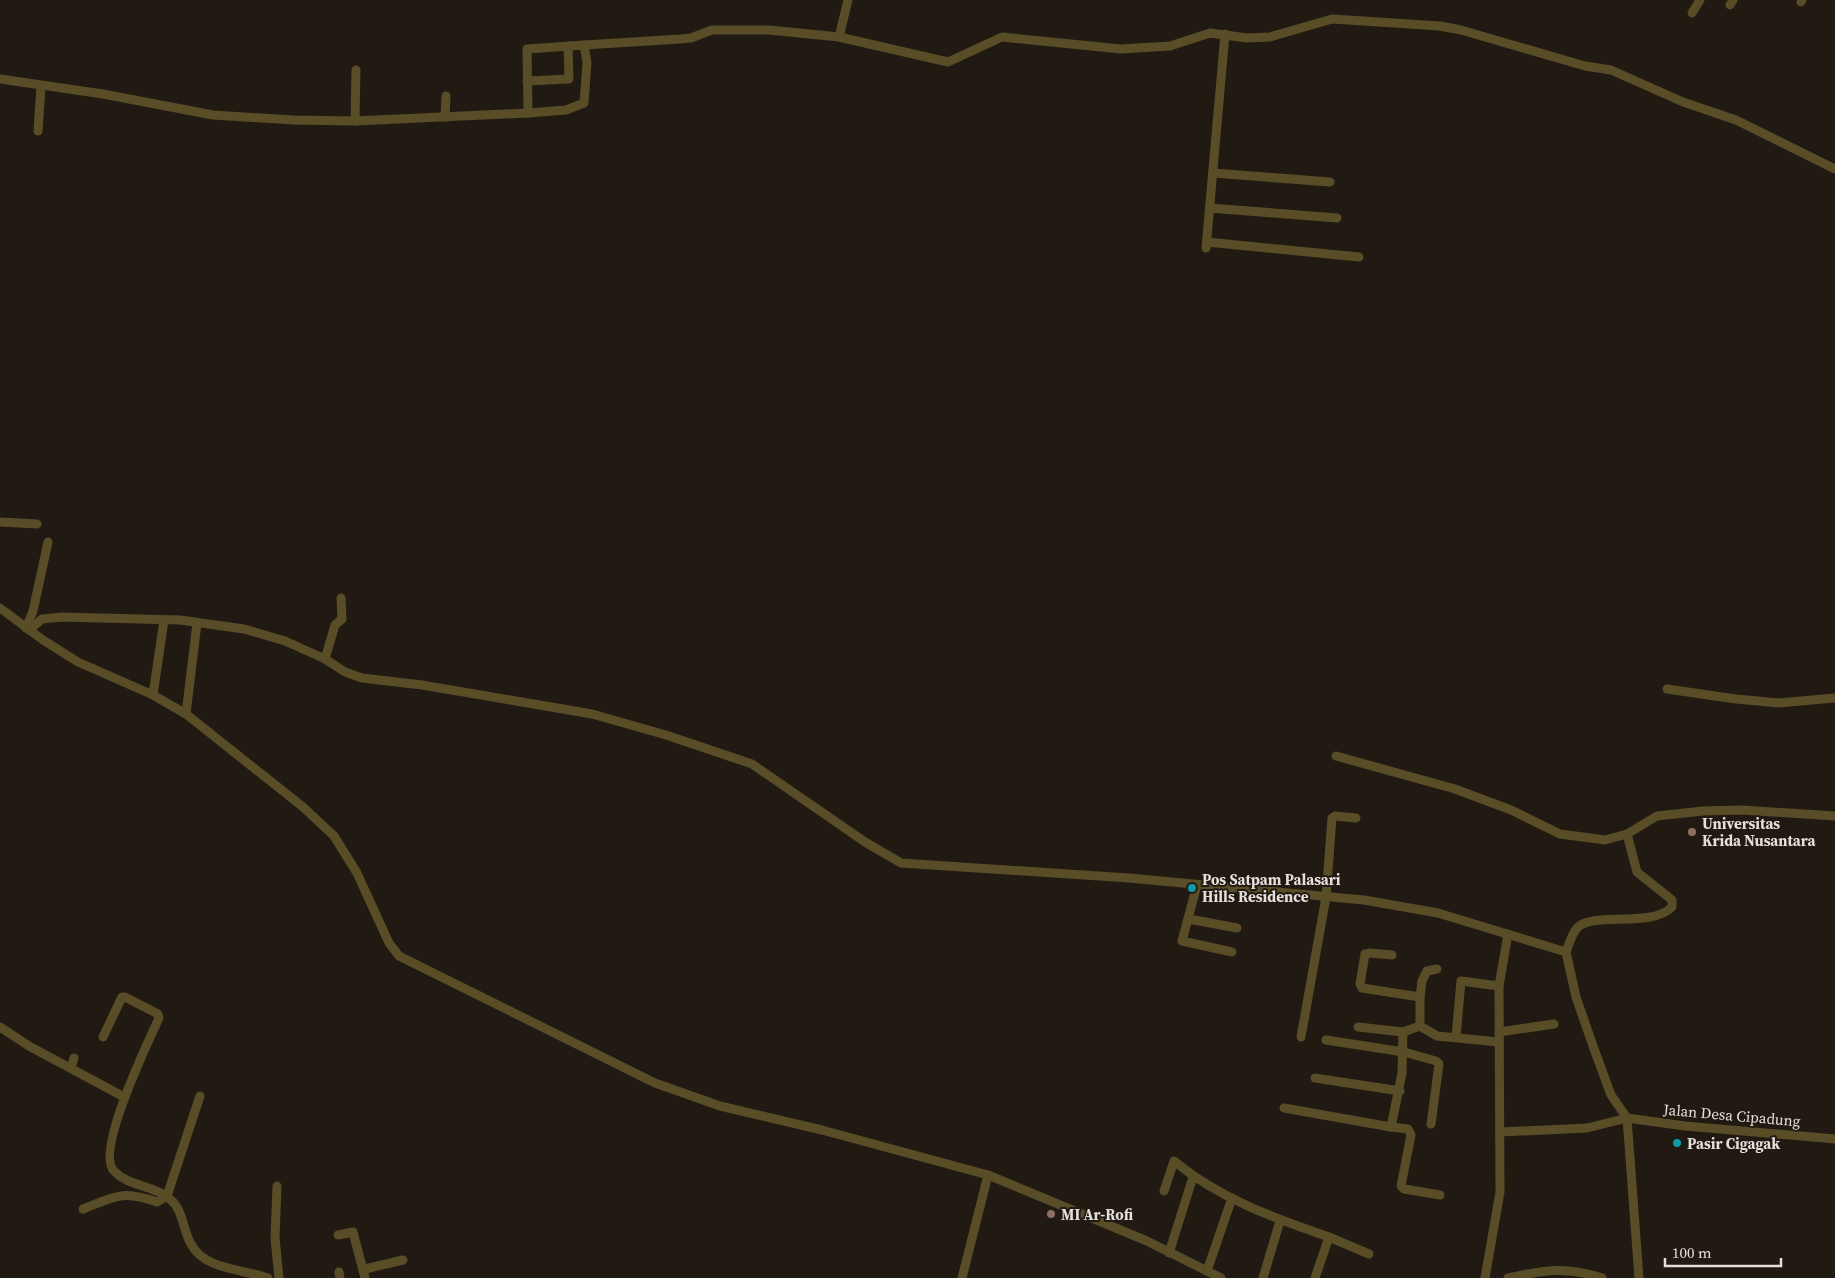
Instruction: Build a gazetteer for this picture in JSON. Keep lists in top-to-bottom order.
{
  "streets": {
    "street": ["Jalan Desa Cipadung"]
  },
  "places": [
    "Universitas Krida Nusantara",
    "Pos Satpam Palasari Hills Residence",
    "Pasir Cigagak",
    "MI Ar-Rofi"
  ],
  "scale_bar": "100 m"
}
